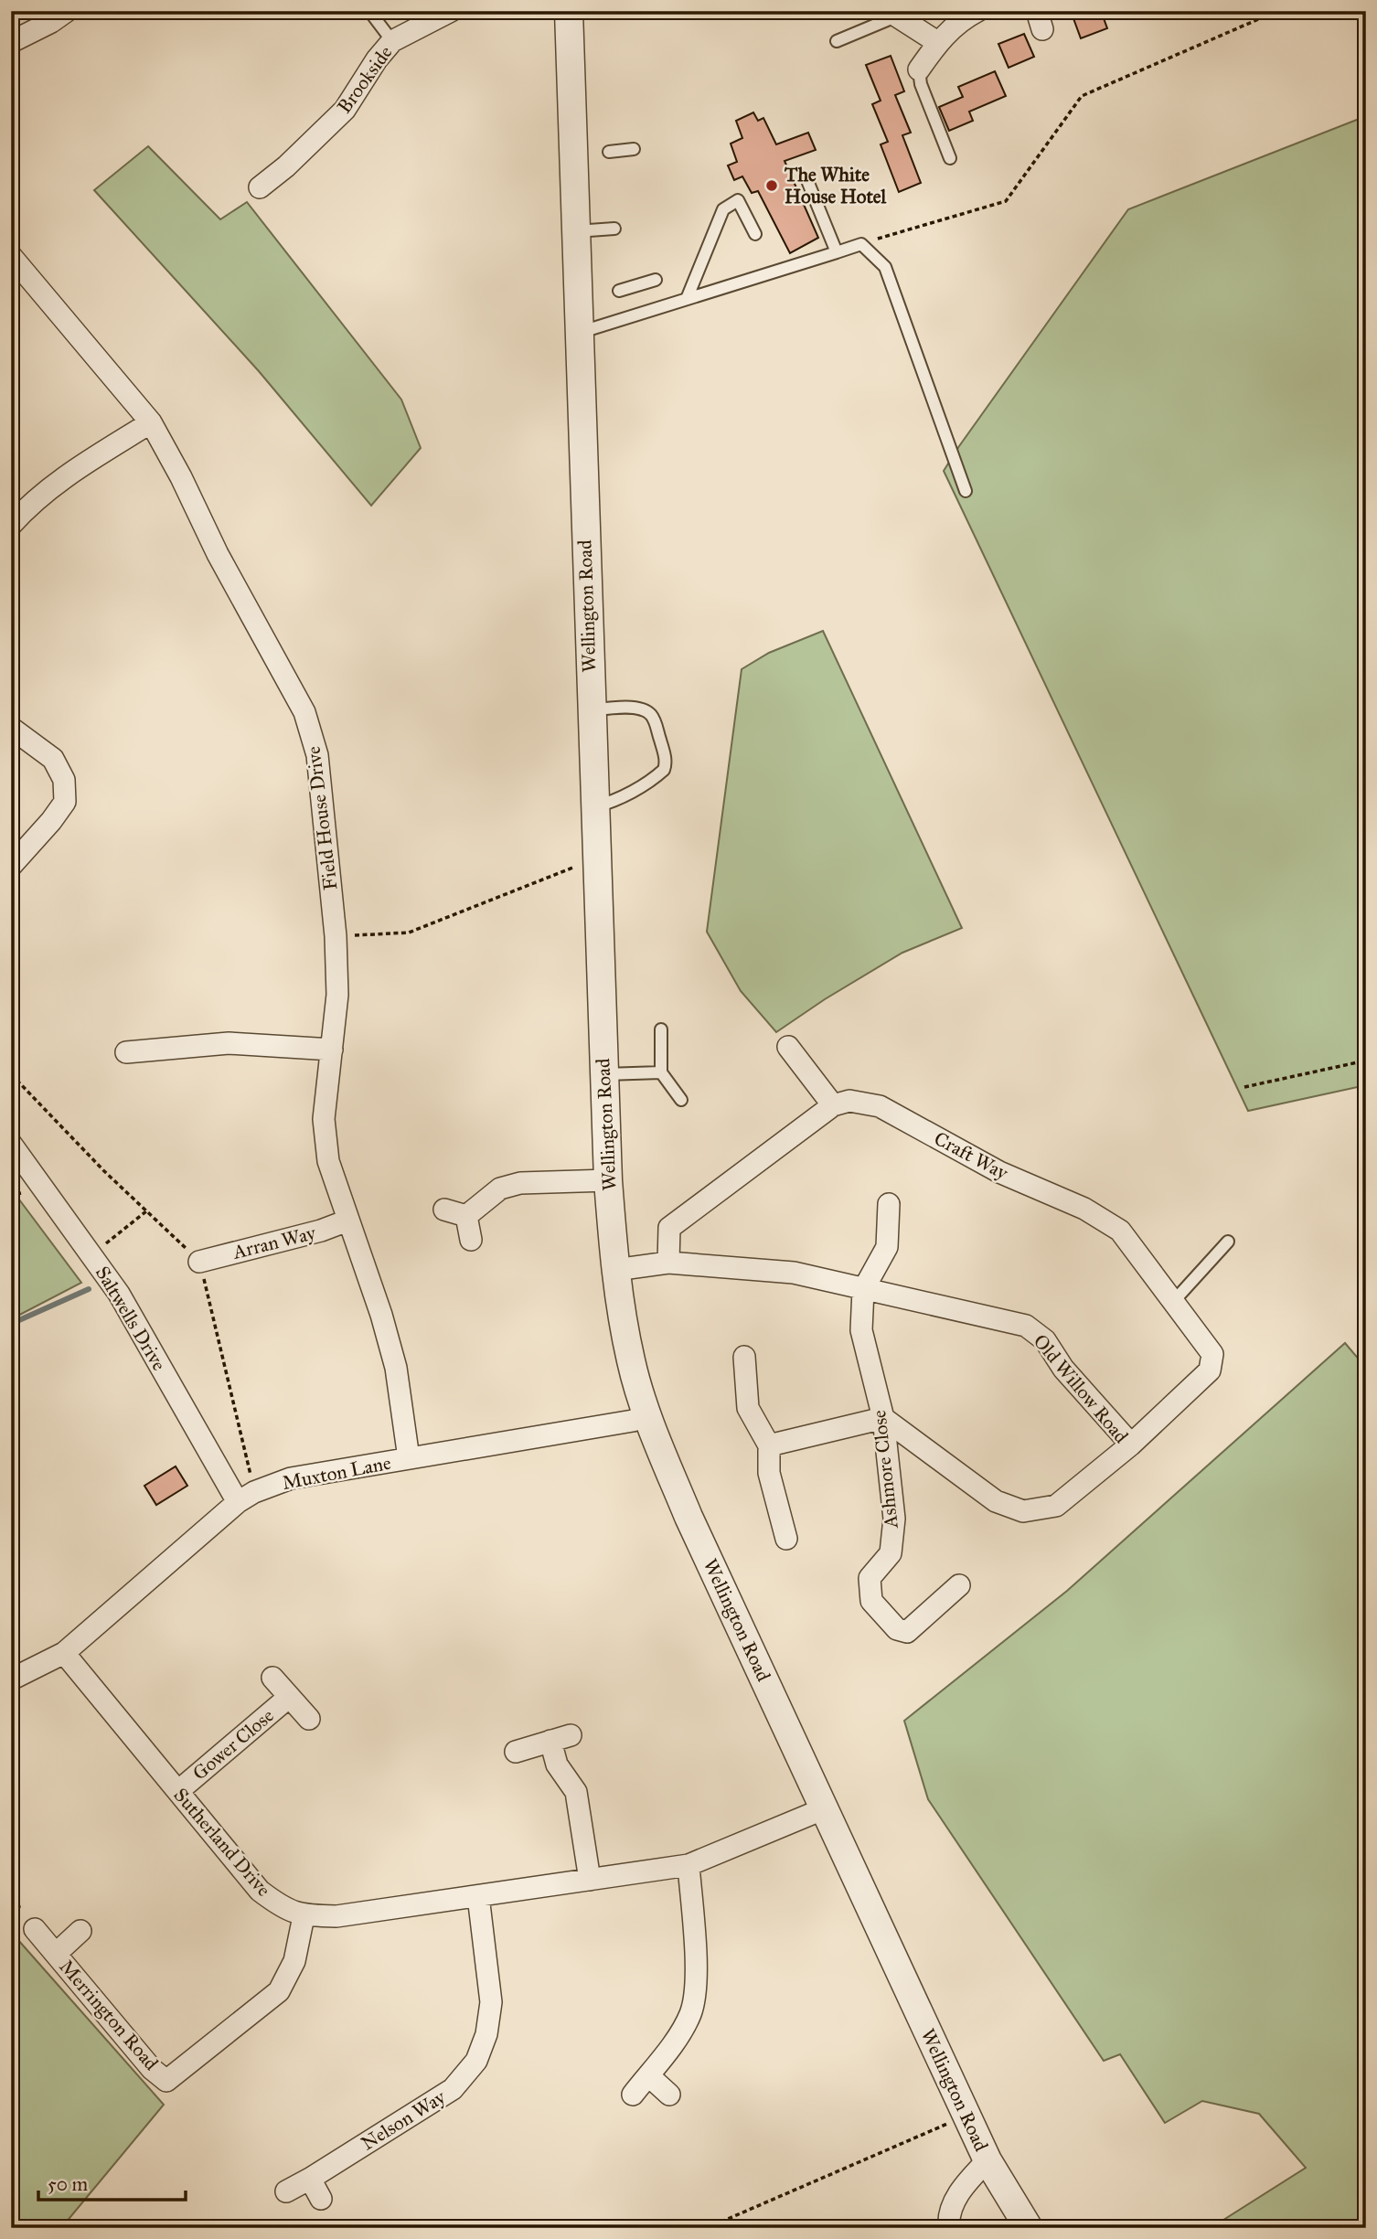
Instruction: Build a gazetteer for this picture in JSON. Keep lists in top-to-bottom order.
{
  "streets": {
    "street": [
      "Brookside",
      "Wellington Road",
      "Field House Drive",
      "Craft Way",
      "Arran Way",
      "Saltwells Drive",
      "Old Willow Road",
      "Ashmore Close",
      "Muxton Lane",
      "Gower Close",
      "Sutherland Drive",
      "Merrington Road",
      "Nelson Way"
    ]
  },
  "crossings": [
    ["Wellington Road", "Muxton Lane"],
    ["Wellington Road", "Sutherland Drive"],
    ["Field House Drive", "Arran Way"],
    ["Field House Drive", "Muxton Lane"],
    ["Craft Way", "Old Willow Road"],
    ["Saltwells Drive", "Muxton Lane"],
    ["Old Willow Road", "Ashmore Close"],
    ["Muxton Lane", "Sutherland Drive"],
    ["Gower Close", "Sutherland Drive"],
    ["Sutherland Drive", "Merrington Road"],
    ["Sutherland Drive", "Nelson Way"]
  ],
  "places": ["The White House Hotel"],
  "scale_bar": "50 m"
}
